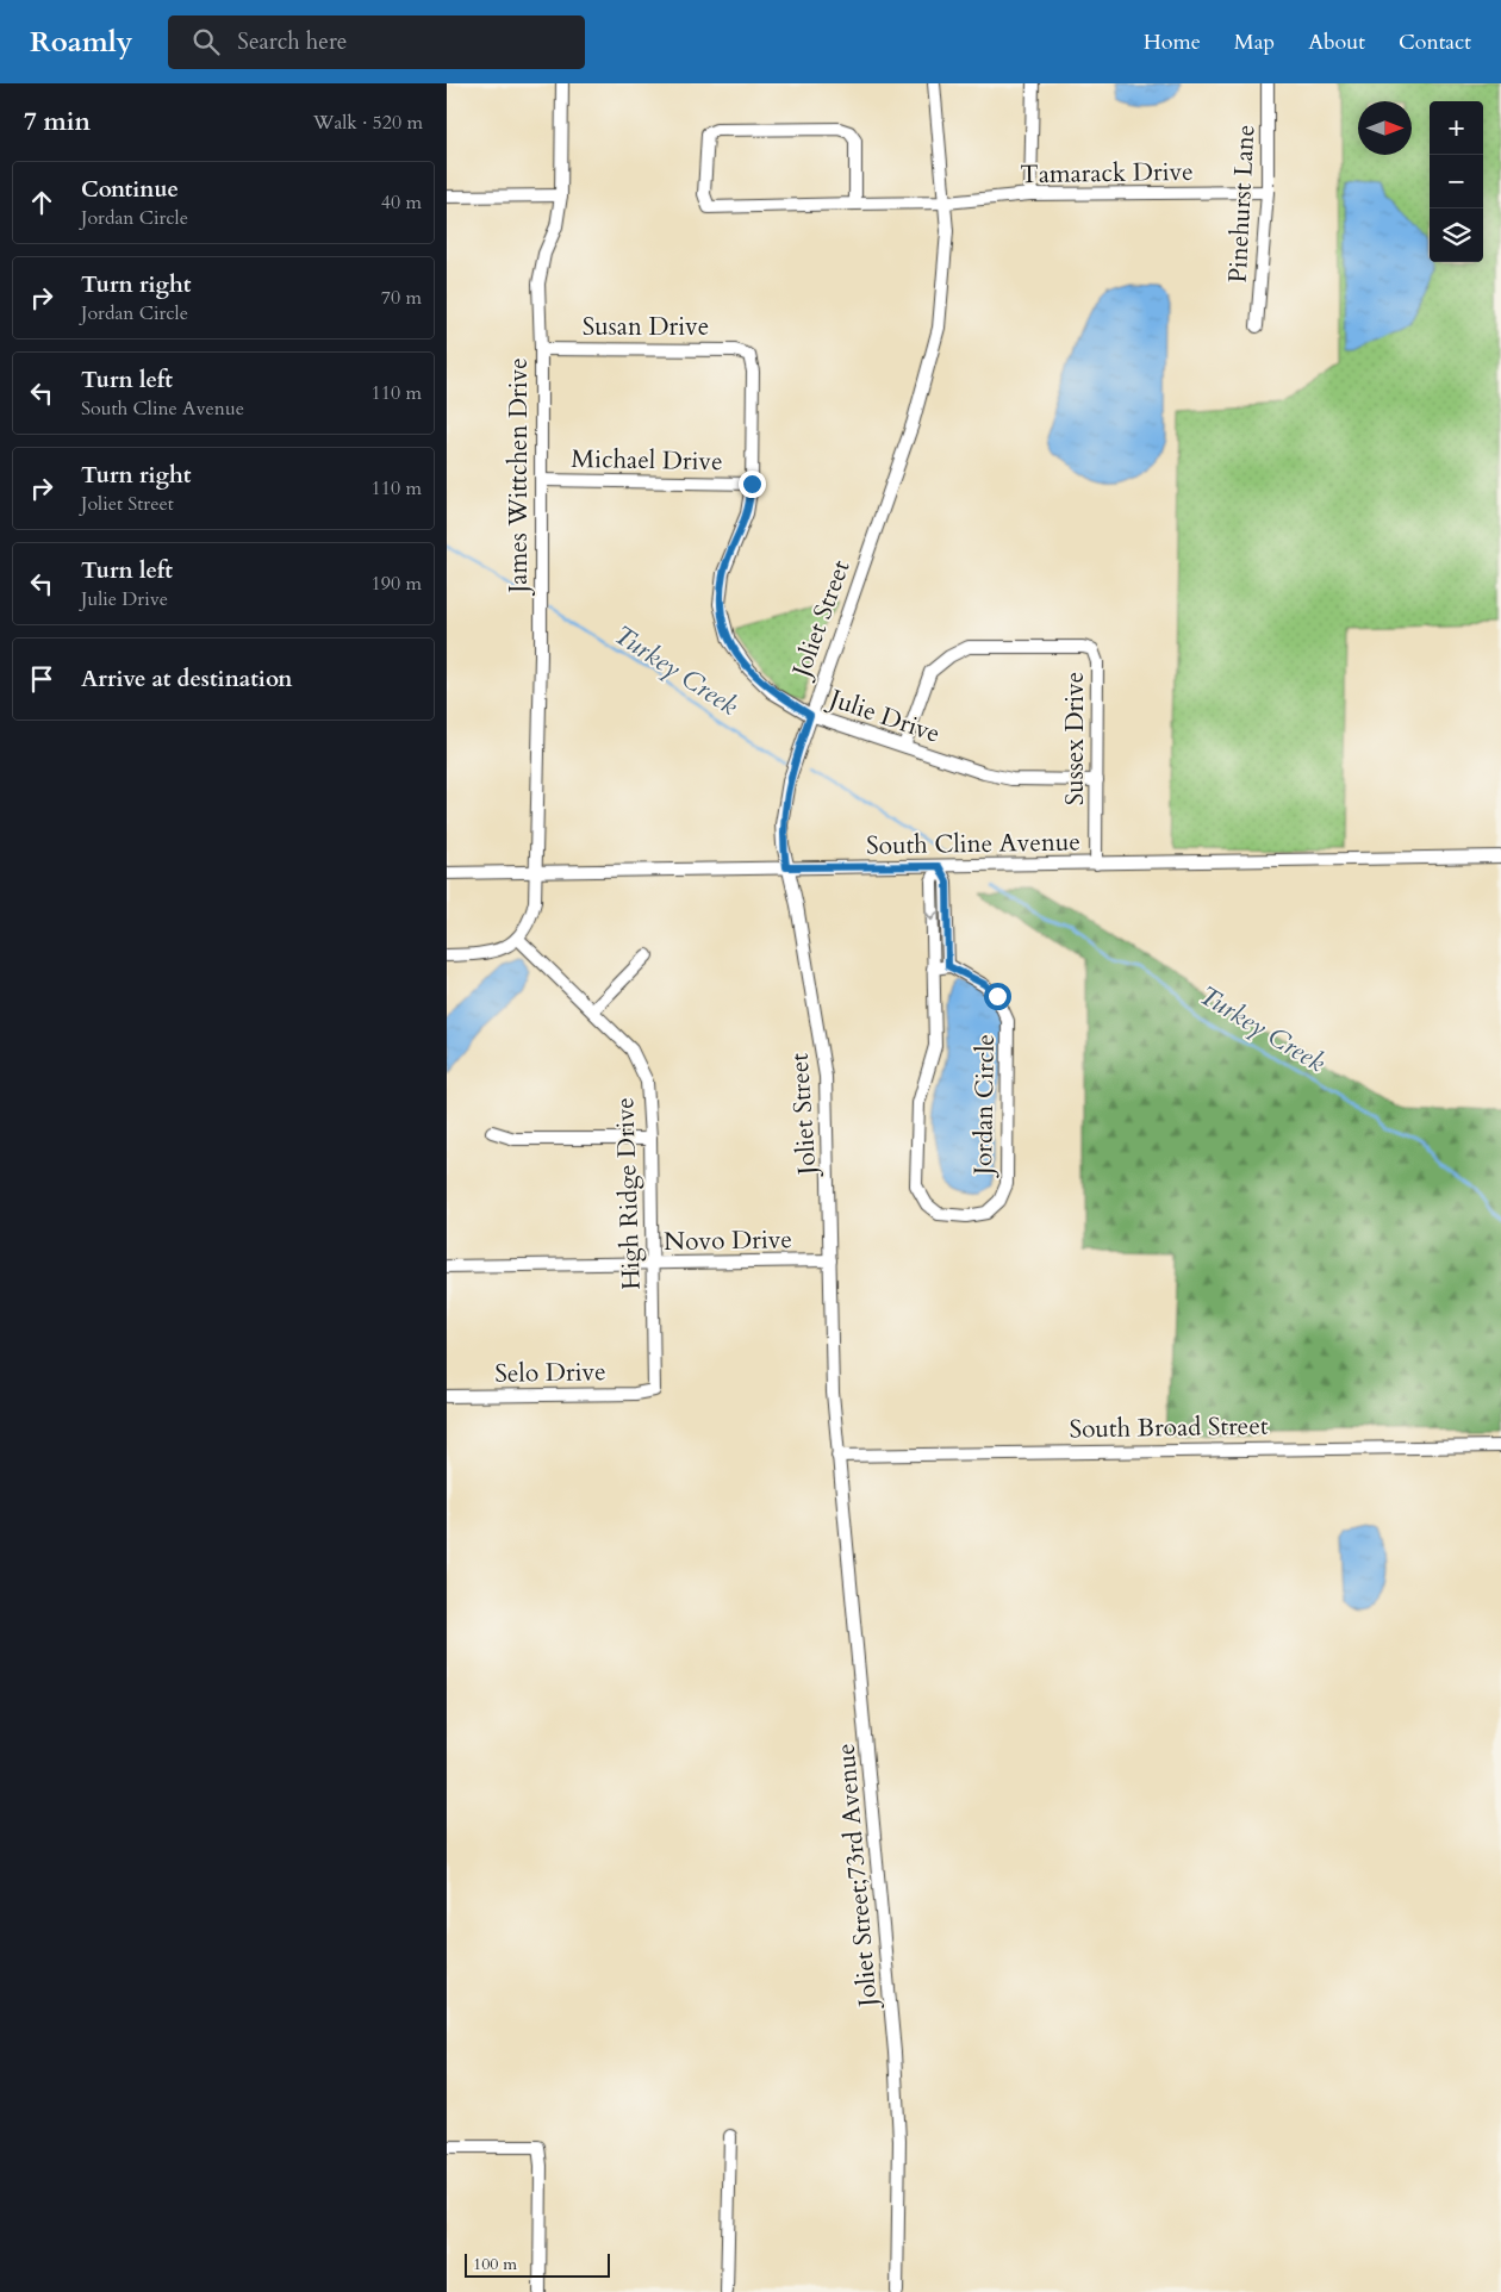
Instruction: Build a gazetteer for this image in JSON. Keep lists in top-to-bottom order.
{
  "streets": {
    "street": [
      "Tamarack Drive",
      "Pinehurst Lane",
      "Susan Drive",
      "Michael Drive",
      "James Wittchen Drive",
      "Joliet Street",
      "Julie Drive",
      "Sussex Drive",
      "South Cline Avenue",
      "Jordan Circle",
      "High Ridge Drive",
      "Novo Drive",
      "Selo Drive",
      "South Broad Street",
      "Joliet Street;73rd Avenue"
    ]
  },
  "crossings": [
    ["Tamarack Drive", "Pinehurst Lane"],
    ["Tamarack Drive", "Joliet Street"],
    ["Susan Drive", "James Wittchen Drive"],
    ["Susan Drive", "Julie Drive"],
    ["Michael Drive", "James Wittchen Drive"],
    ["Michael Drive", "Julie Drive"],
    ["James Wittchen Drive", "South Cline Avenue"],
    ["James Wittchen Drive", "High Ridge Drive"],
    ["Joliet Street", "Julie Drive"],
    ["Joliet Street", "South Cline Avenue"],
    ["Joliet Street", "Novo Drive"],
    ["Joliet Street", "South Broad Street"],
    ["Joliet Street", "Joliet Street;73rd Avenue"],
    ["Julie Drive", "Sussex Drive"],
    ["Sussex Drive", "South Cline Avenue"],
    ["South Cline Avenue", "Jordan Circle"],
    ["High Ridge Drive", "Novo Drive"],
    ["High Ridge Drive", "Selo Drive"],
    ["South Broad Street", "Joliet Street;73rd Avenue"]
  ],
  "water": ["Turkey Creek"],
  "scale_bar": "100 m",
  "north": "right",
  "page": {
    "header": "Roamly",
    "search": "Search here",
    "nav": [
      "Home",
      "Map",
      "About",
      "Contact"
    ],
    "heading": ["7 min", "Walk · 520 m"],
    "map_buttons": ["+", "−"],
    "list": [
      ["Continue", "Jordan Circle", "40 m"],
      ["Turn right", "Jordan Circle", "70 m"],
      ["Turn left", "South Cline Avenue", "110 m"],
      ["Turn right", "Joliet Street", "110 m"],
      ["Turn left", "Julie Drive", "190 m"],
      "Arrive at destination"
    ],
    "scale": "100 m"
  }
}
